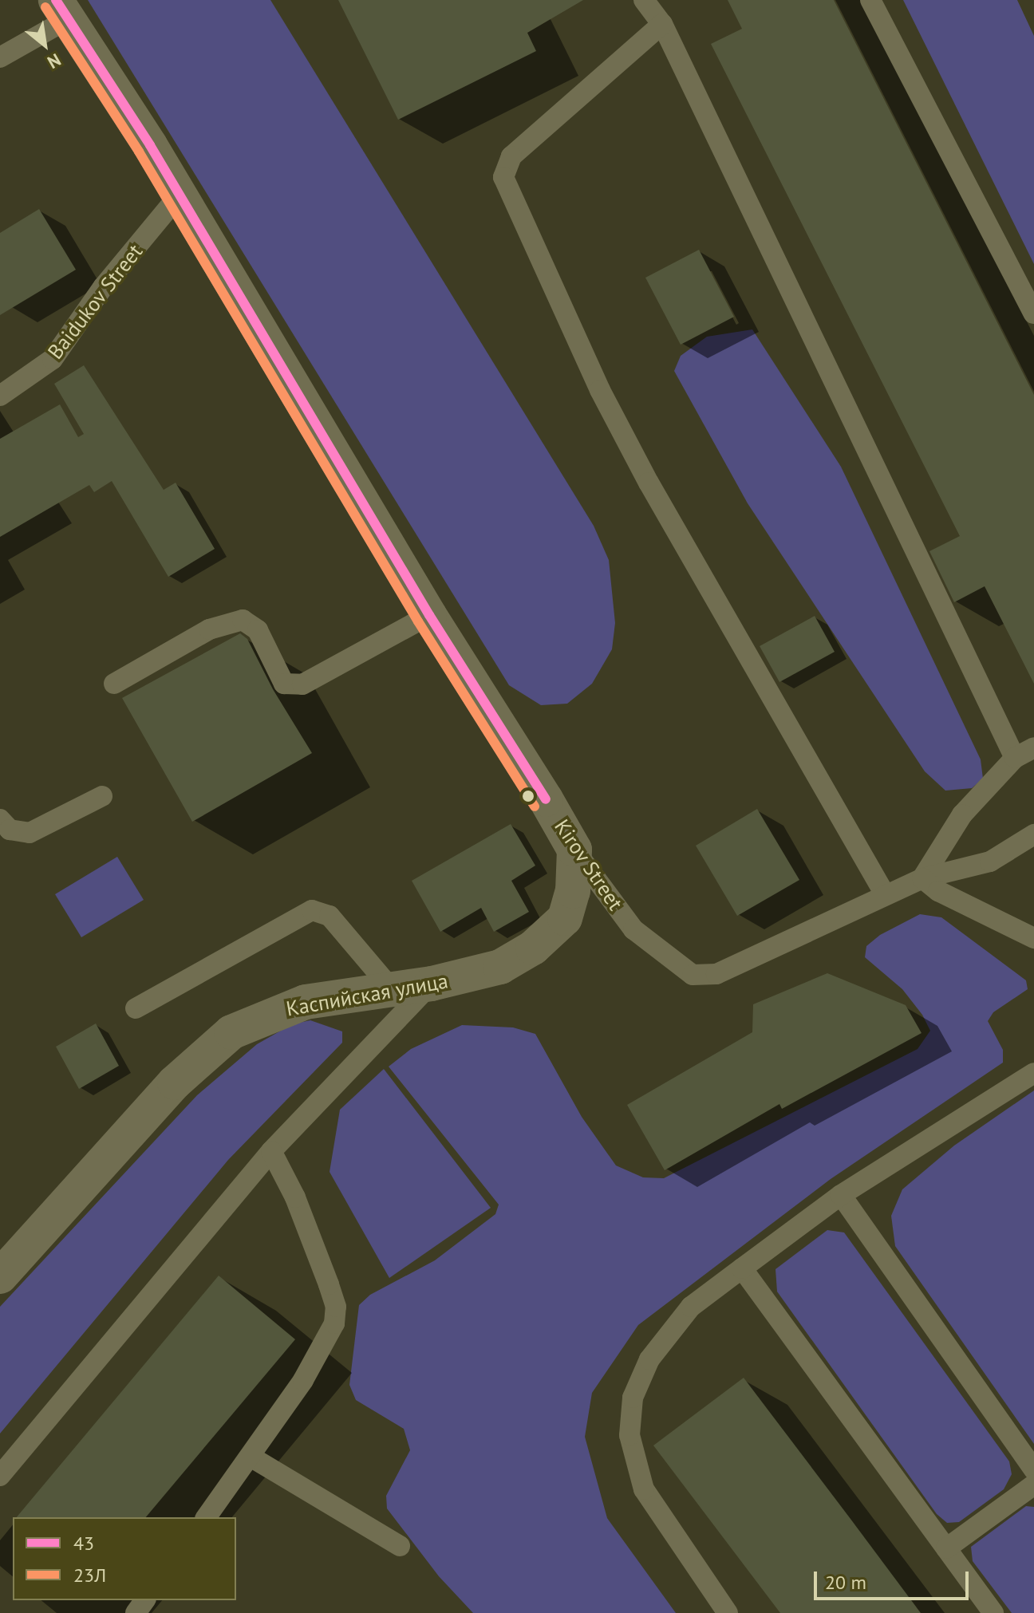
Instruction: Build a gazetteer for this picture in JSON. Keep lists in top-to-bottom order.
{
  "streets": {
    "street": ["Kirov Street", "Каспийская улица"],
    "lane": ["Baidukov Street"]
  },
  "crossings": [
    ["Baidukov Street", "Kirov Street"],
    ["Kirov Street", "Каспийская улица"]
  ],
  "lines": ["transit line 43", "transit line 23Л"],
  "legend": ["43", "23Л"],
  "scale_bar": "20 m",
  "north": "bottom right"
}
